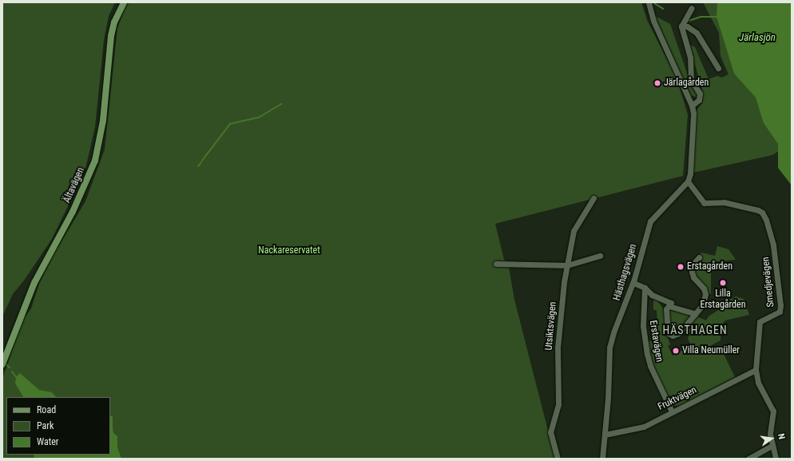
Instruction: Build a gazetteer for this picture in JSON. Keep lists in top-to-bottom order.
{
  "streets": {
    "main road": ["Ältavägen"],
    "street": [
      "Hästhagsvägen",
      "Smedjevägen",
      "Utsiktsvägen",
      "Erstavägen",
      "Fruktvägen"
    ]
  },
  "crossings": [
    ["Hästhagsvägen", "Smedjevägen"],
    ["Hästhagsvägen", "Fruktvägen"],
    ["Smedjevägen", "Fruktvägen"],
    ["Erstavägen", "Fruktvägen"]
  ],
  "districts": ["HÄSTHAGEN"],
  "water": ["Järlasjön"],
  "parks": ["Nackareservatet"],
  "places": [
    "Järlagården",
    "Erstagården",
    "Lilla Erstagården",
    "Villa Neumüller"
  ],
  "legend": ["Road", "Park", "Water"],
  "north": "right"
}
